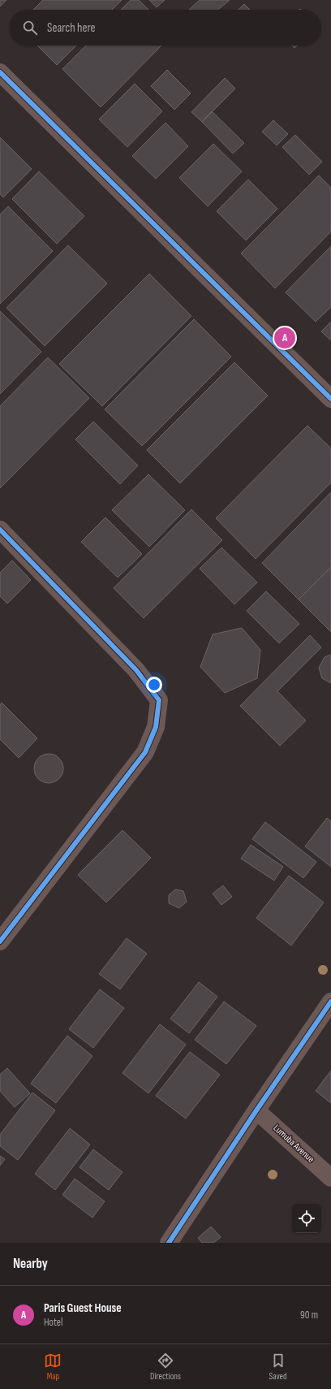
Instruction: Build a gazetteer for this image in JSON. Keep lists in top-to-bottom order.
{
  "streets": {
    "street": ["Lumuba Avenue"]
  },
  "page": {
    "search": "Search here",
    "pins": "A",
    "heading": "Nearby",
    "list": [
      {
        "mark": "A",
        "name": "Paris Guest House",
        "note": "Hotel",
        "value": "90 m"
      }
    ],
    "nav": ["Map", "Directions", "Saved"]
  }
}
